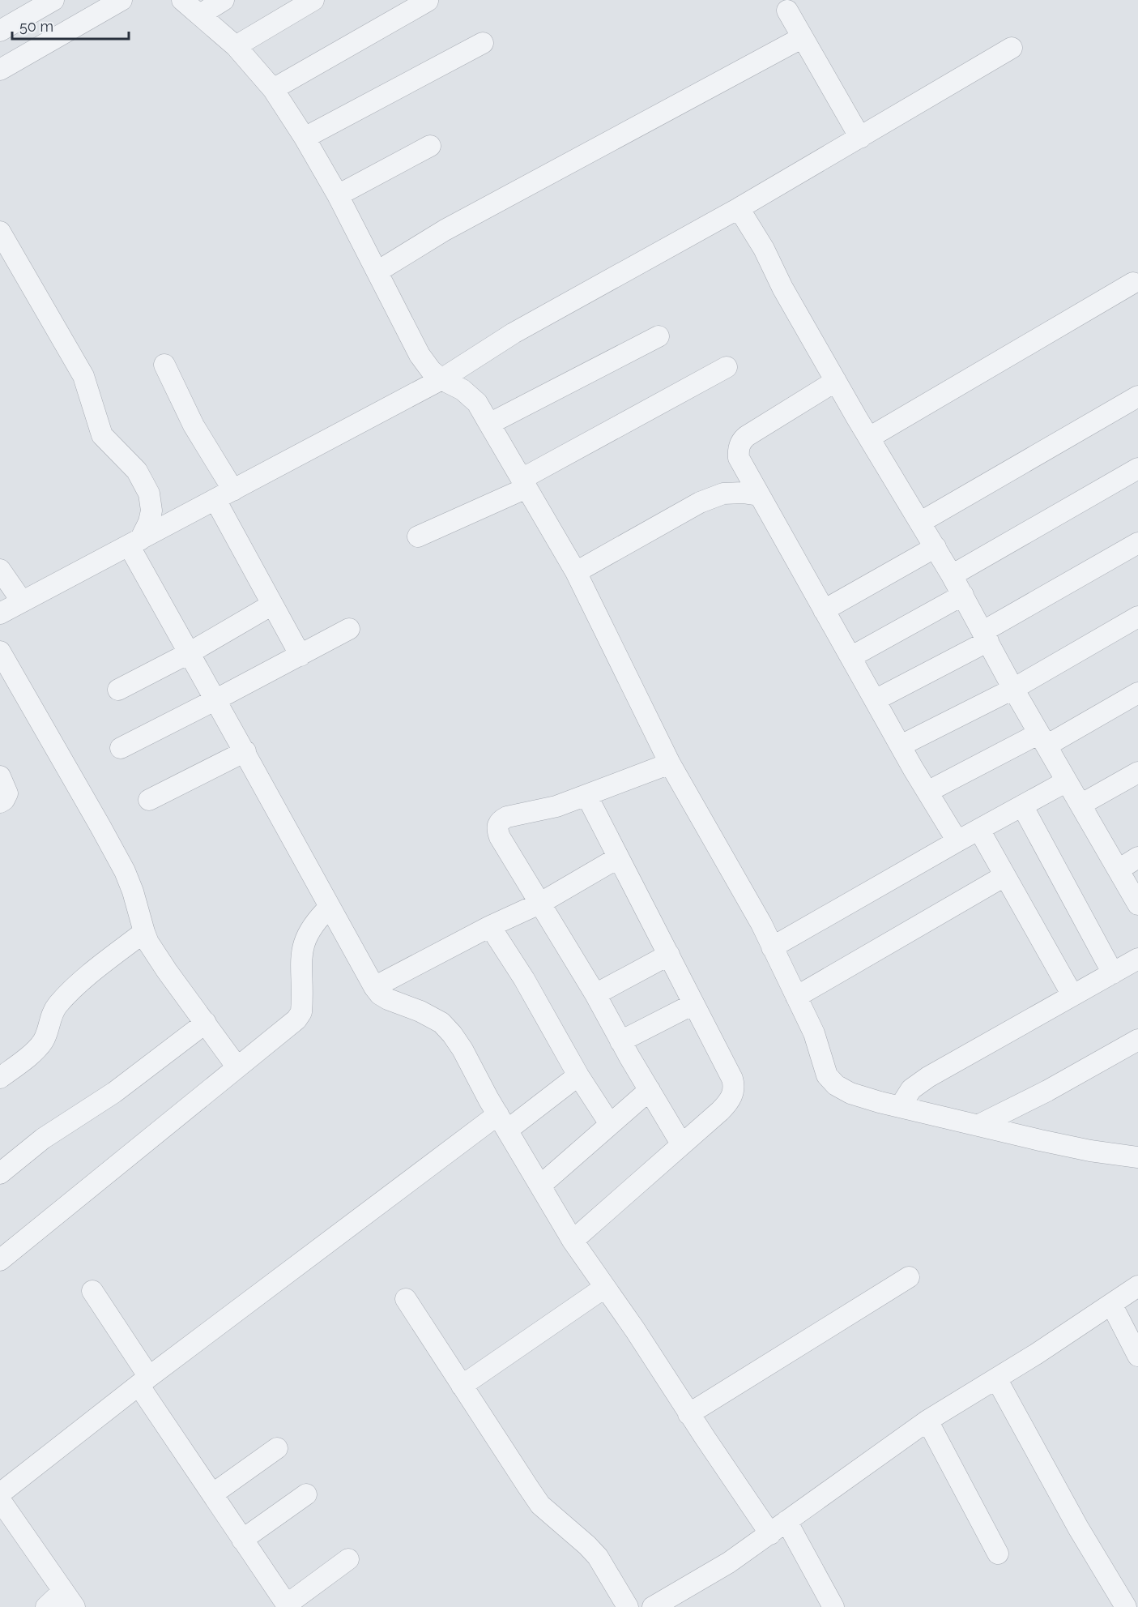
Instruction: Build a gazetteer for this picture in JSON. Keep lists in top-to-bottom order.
{
  "scale_bar": "50 m"
}
